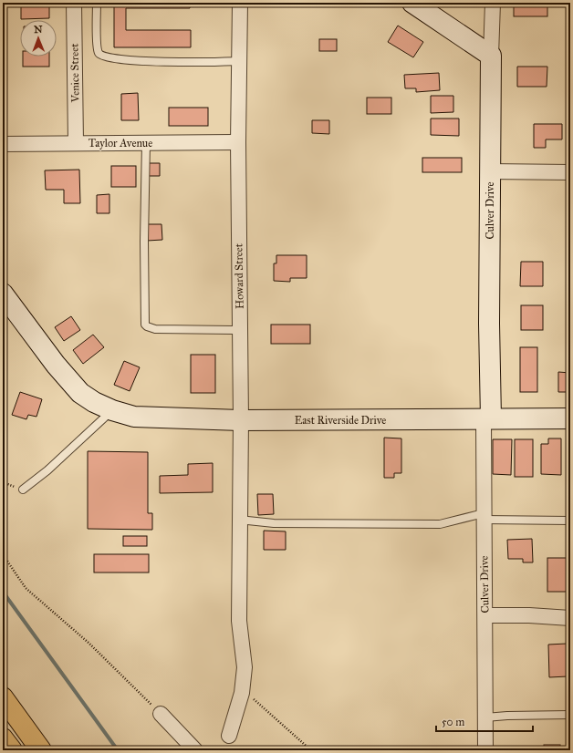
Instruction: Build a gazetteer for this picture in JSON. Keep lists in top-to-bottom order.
{
  "streets": {
    "street": [
      "Venice Street",
      "Taylor Avenue",
      "Culver Drive",
      "Howard Street",
      "East Riverside Drive"
    ]
  },
  "crossings": [
    ["Venice Street", "Taylor Avenue"],
    ["Taylor Avenue", "Howard Street"],
    ["Culver Drive", "East Riverside Drive"],
    ["Howard Street", "East Riverside Drive"]
  ],
  "scale_bar": "50 m",
  "north": "top"
}
